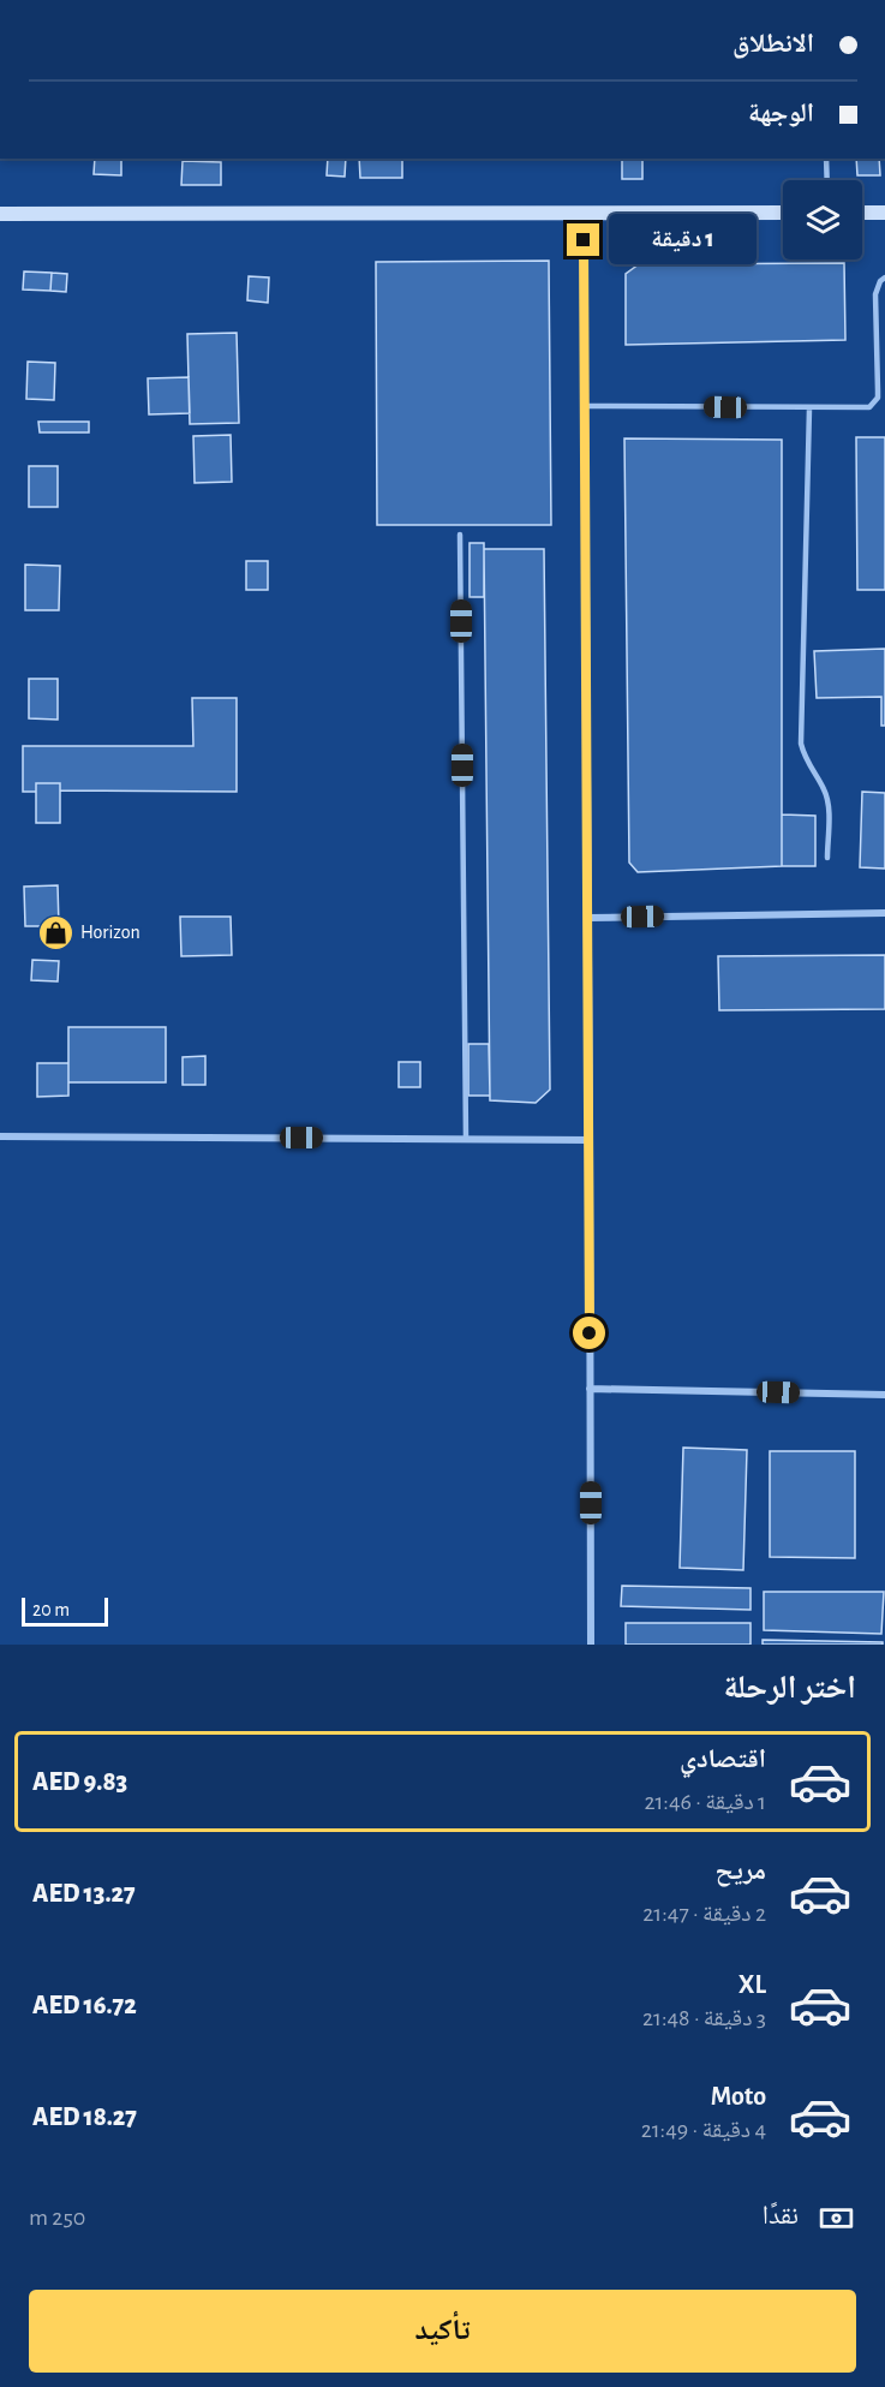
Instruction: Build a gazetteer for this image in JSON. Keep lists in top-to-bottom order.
{
  "places": {
    "shop": ["Horizon"]
  },
  "scale_bar": "20 m",
  "page": {
    "banner": ["الانطلاق", "الوجهة"],
    "bubble": "1 دقيقة",
    "scale": "20 m",
    "heading": "اختر الرحلة",
    "list": [
      {
        "name": "اقتصادي",
        "note": "1 دقيقة · 21:46",
        "value": "AED 9.83"
      },
      {
        "name": "مريح",
        "note": "2 دقيقة · 21:47",
        "value": "AED 13.27"
      },
      {
        "name": "XL",
        "note": "3 دقيقة · 21:48",
        "value": "AED 16.72"
      },
      {
        "name": "Moto",
        "note": "4 دقيقة · 21:49",
        "value": "AED 18.27"
      }
    ],
    "pay": ["نقدًا", "250 m"],
    "buttons": "تأكيد"
  }
}
